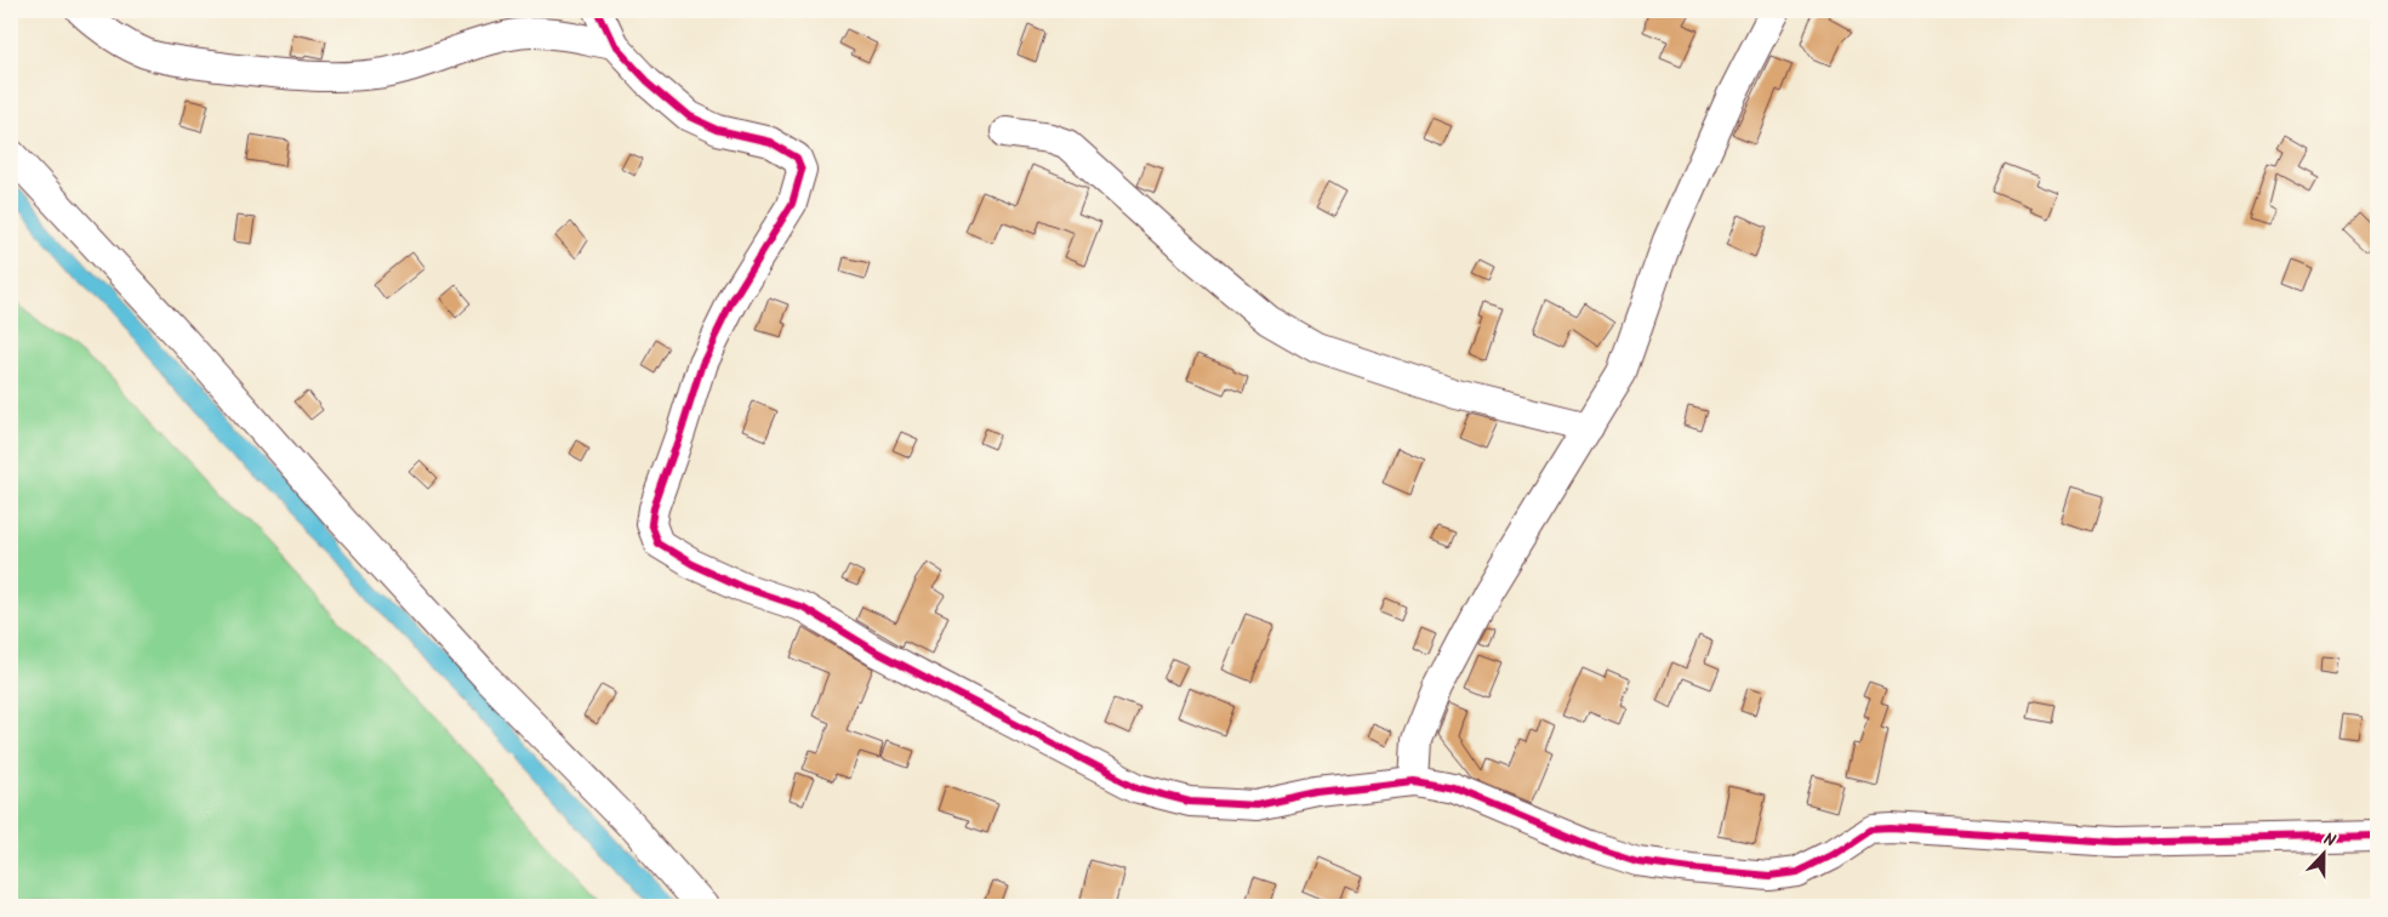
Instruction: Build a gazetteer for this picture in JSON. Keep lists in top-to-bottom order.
{
  "north": "top"
}
